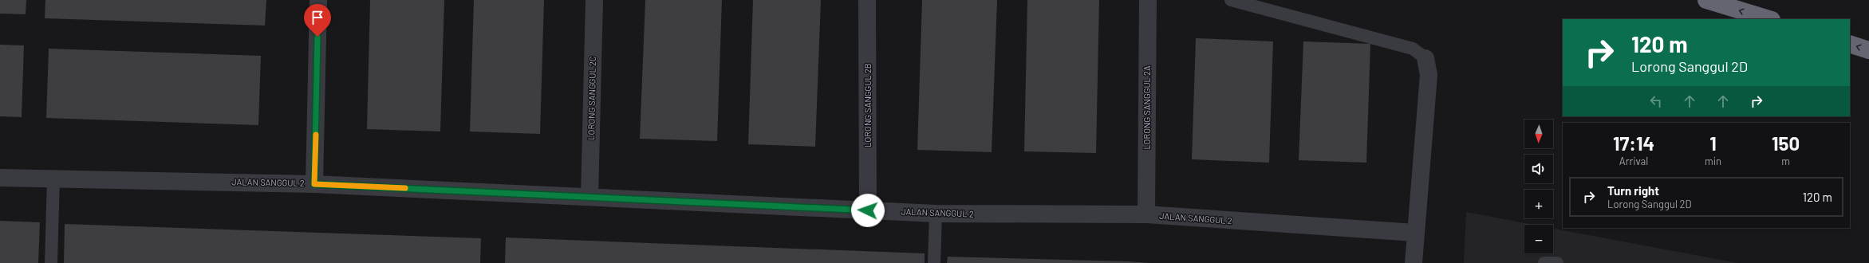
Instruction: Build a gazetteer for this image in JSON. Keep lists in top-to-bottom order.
{
  "streets": {
    "street": [
      "LORONG SANGGUL 2C",
      "LORONG SANGGUL 2B",
      "LORONG SANGGUL 2A",
      "JALAN SANGGUL 2"
    ]
  },
  "crossings": [
    ["LORONG SANGGUL 2C", "JALAN SANGGUL 2"],
    ["LORONG SANGGUL 2B", "JALAN SANGGUL 2"],
    ["LORONG SANGGUL 2A", "JALAN SANGGUL 2"]
  ],
  "north": "bottom",
  "page": {
    "turn": ["120 m", "Lorong Sanggul 2D"],
    "map_buttons": ["+", "−"],
    "eta": [
      "17:14",
      "Arrival",
      "1",
      "min",
      "150",
      "m"
    ],
    "list": [
      {
        "name": "Turn right",
        "note": "Lorong Sanggul 2D",
        "value": "120 m"
      }
    ]
  }
}
